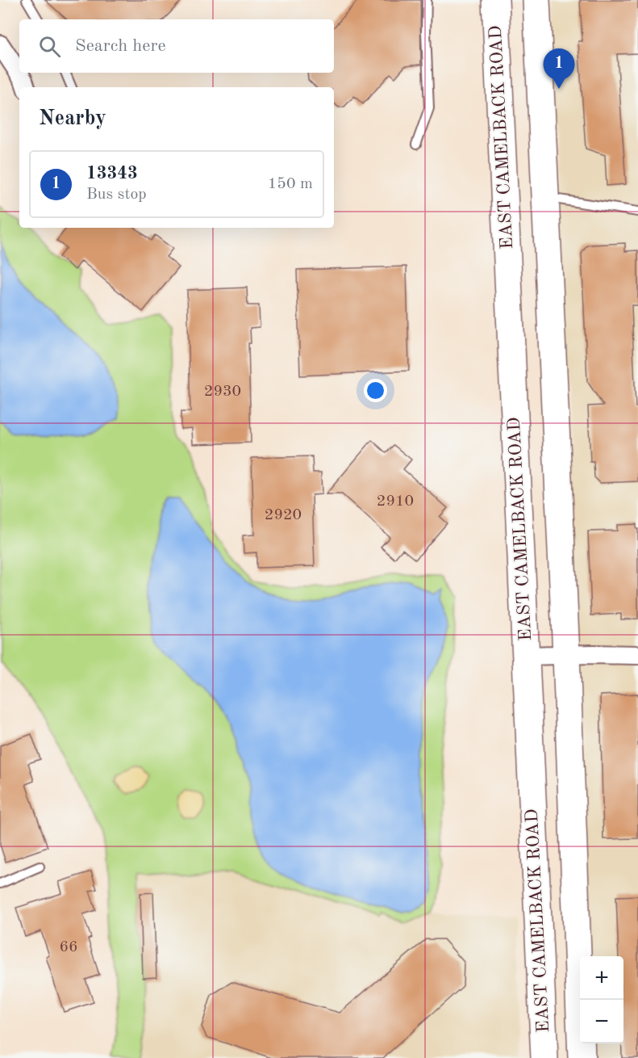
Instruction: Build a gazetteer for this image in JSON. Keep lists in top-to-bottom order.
{
  "streets": {
    "main road": ["EAST CAMELBACK ROAD"]
  },
  "house_numbers": [
    "2930",
    "2910",
    "2920",
    "66"
  ],
  "page": {
    "search": "Search here",
    "pins": "1",
    "heading": "Nearby",
    "list": [
      {
        "mark": "1",
        "name": "13343",
        "note": "Bus stop",
        "value": "150 m"
      }
    ],
    "map_buttons": ["+", "−"]
  }
}
